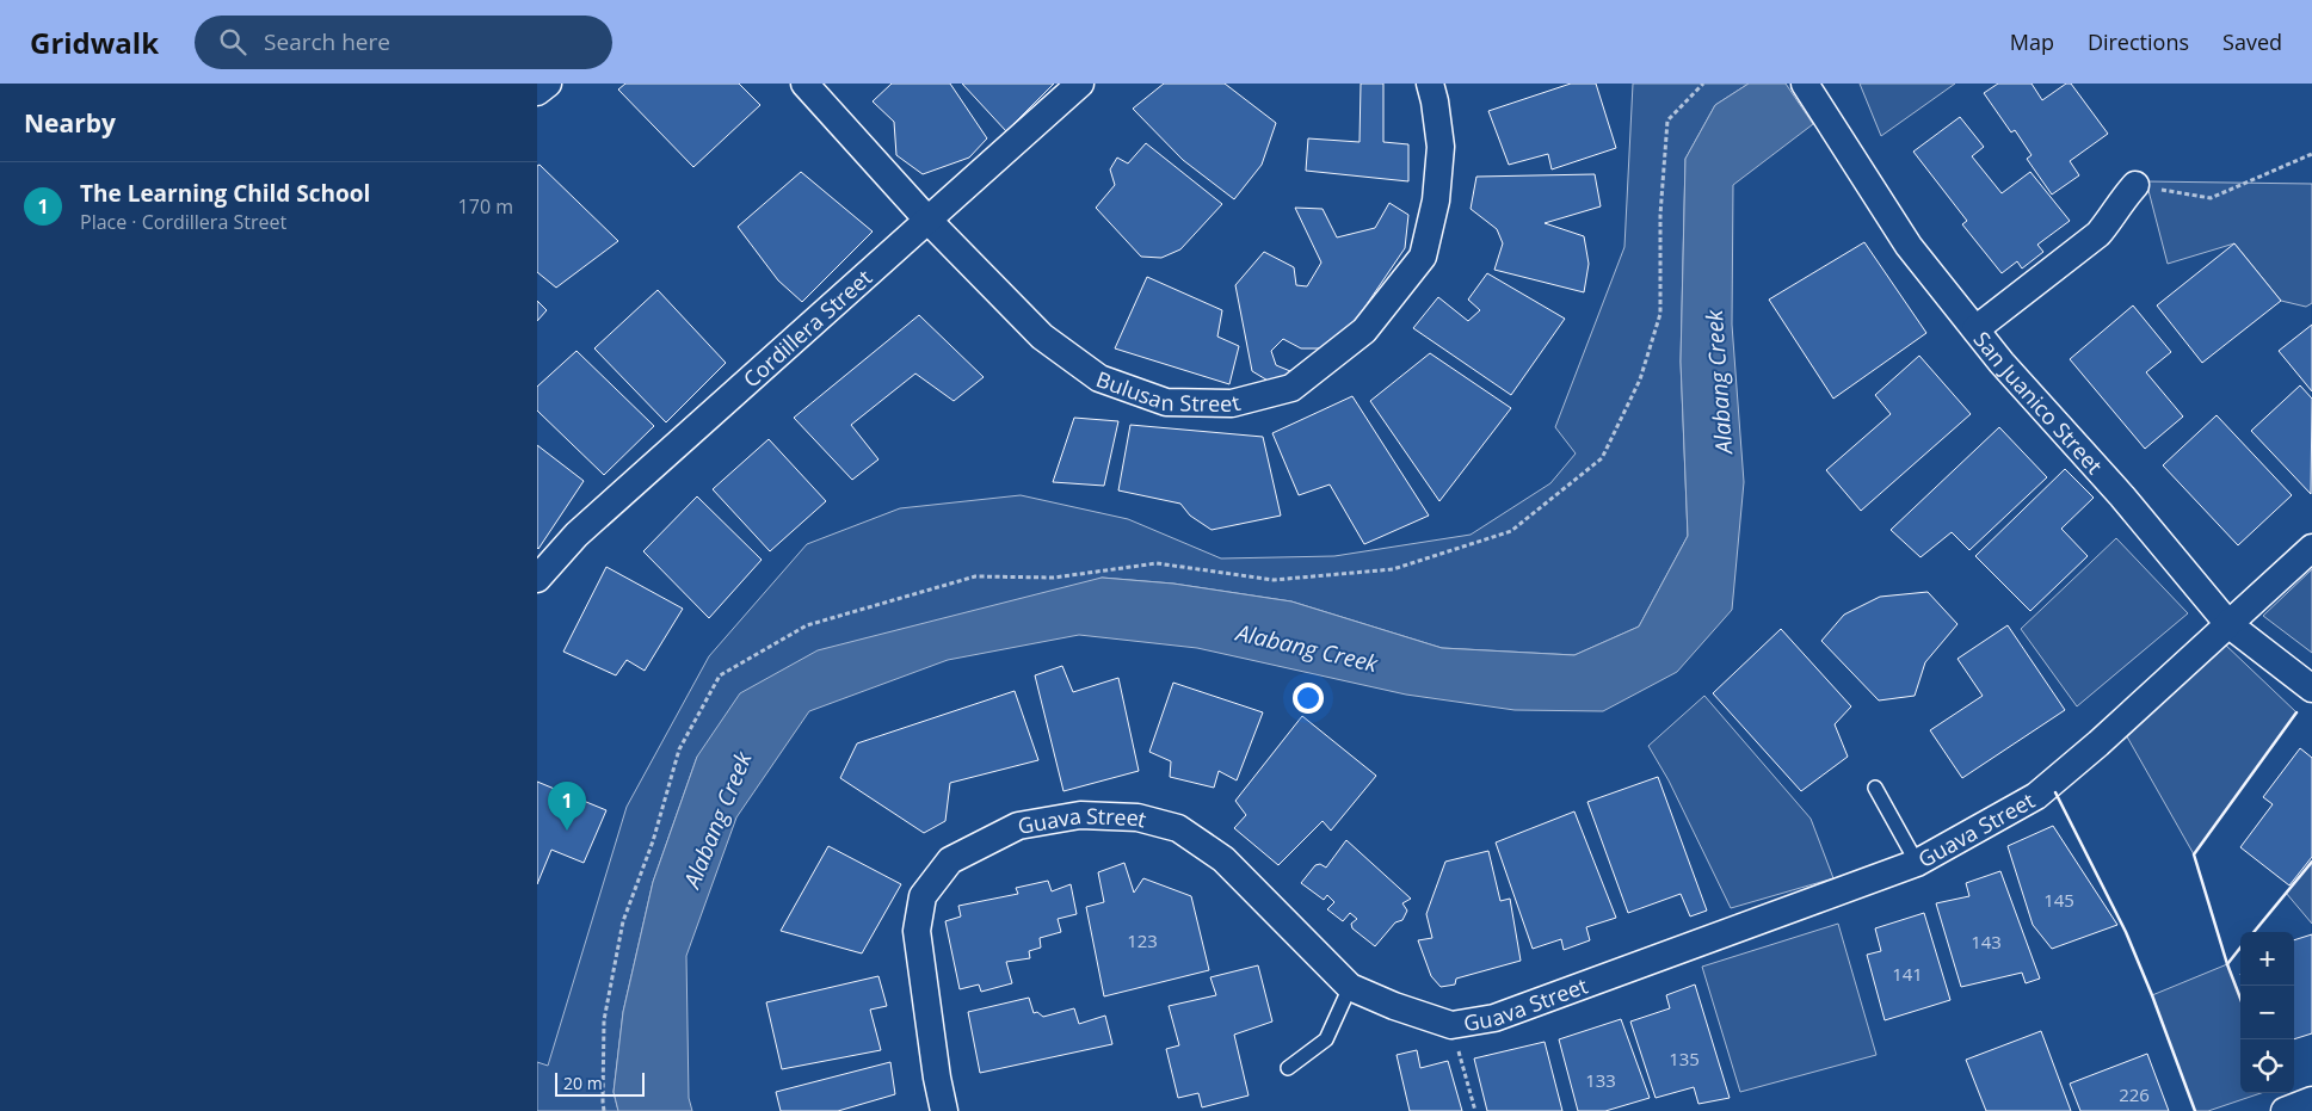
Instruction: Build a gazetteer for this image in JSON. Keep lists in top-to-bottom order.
{
  "streets": {
    "street": [
      "Cordillera Street",
      "Bulusan Street",
      "San Juanico Street",
      "Guava Street"
    ]
  },
  "crossings": [
    ["Cordillera Street", "Bulusan Street"],
    ["San Juanico Street", "Guava Street"]
  ],
  "water": ["Alabang Creek"],
  "house_numbers": [
    "145",
    "123",
    "143",
    "141",
    "135",
    "133",
    "226"
  ],
  "scale_bar": "20 m",
  "page": {
    "header": "Gridwalk",
    "search": "Search here",
    "nav": ["Map", "Directions", "Saved"],
    "heading": "Nearby",
    "list": [
      {
        "mark": "1",
        "name": "The Learning Child School",
        "note": "Place · Cordillera Street",
        "value": "170 m"
      }
    ],
    "pins": "1",
    "map_buttons": ["+", "−"],
    "scale": "20 m"
  }
}
